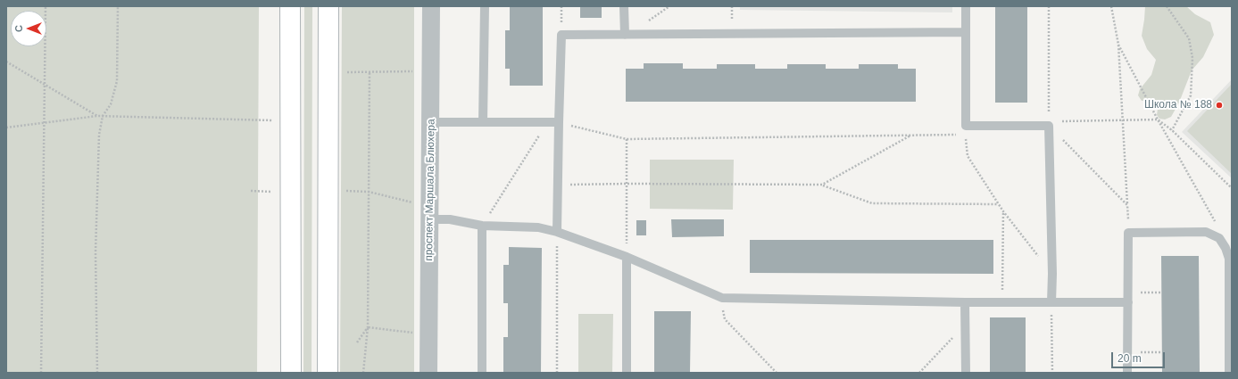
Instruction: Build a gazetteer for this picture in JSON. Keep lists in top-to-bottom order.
{
  "streets": {
    "street": ["проспект Маршала Блюхера"]
  },
  "places": ["Школа № 188"],
  "scale_bar": "20 m",
  "north": "left"
}
